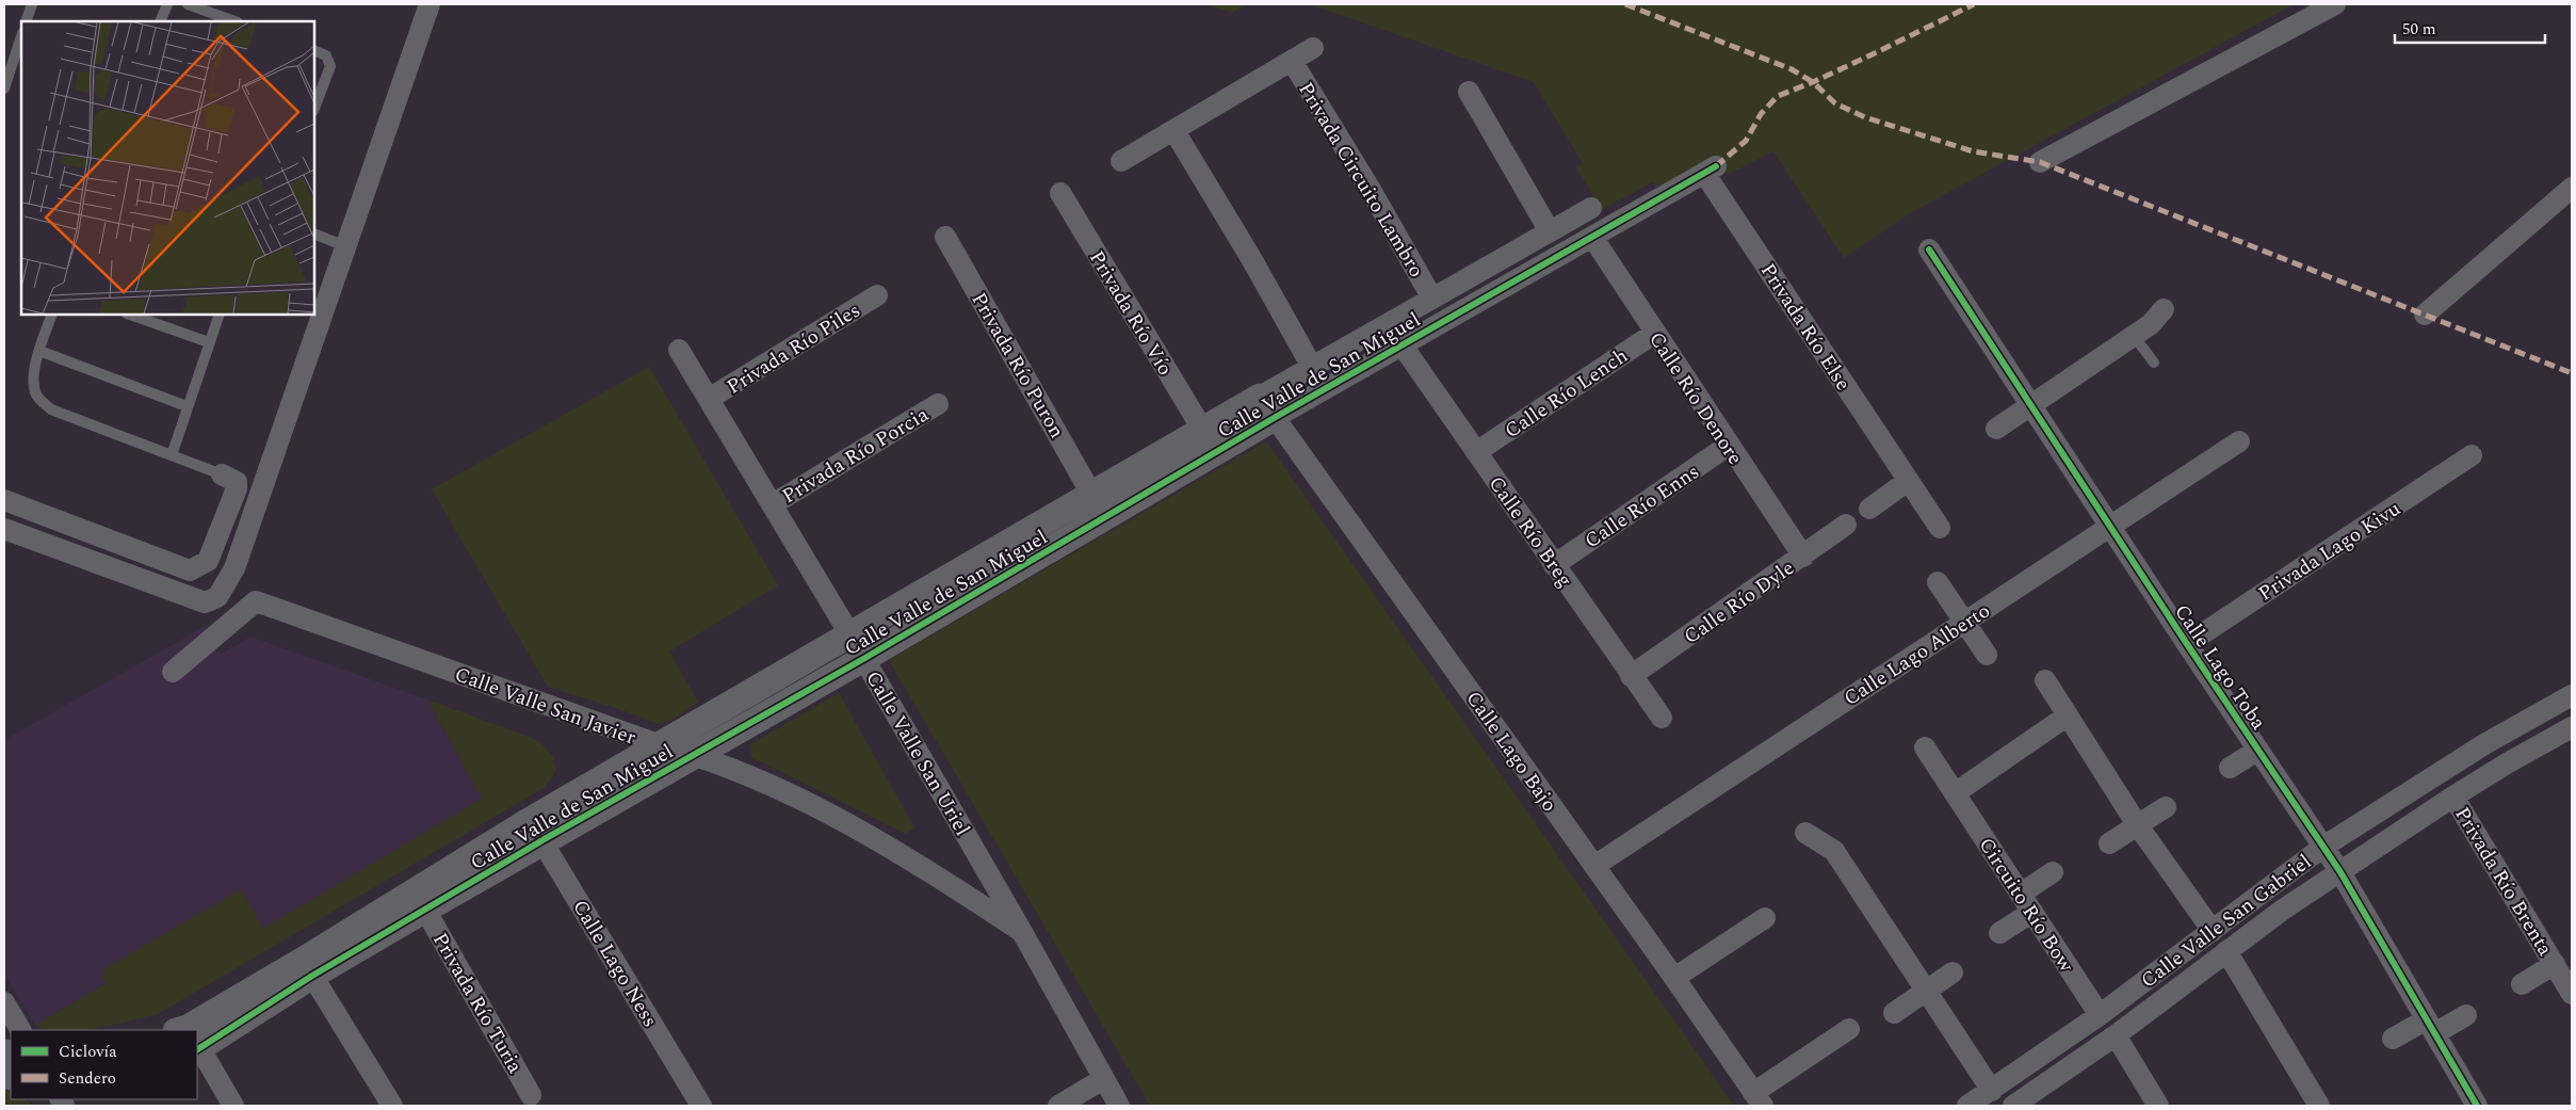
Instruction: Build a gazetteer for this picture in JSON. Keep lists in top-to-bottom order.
{
  "streets": {
    "street": [
      "Privada Circuito Lambro",
      "Privada Río Vío",
      "Privada Río Else",
      "Privada Río Piles",
      "Privada Río Puron",
      "Calle Valle de San Miguel",
      "Calle Río Lench",
      "Calle Río Denore",
      "Privada Río Porcia",
      "Calle Río Enns",
      "Calle Río Breg",
      "Privada Lago Kivu",
      "Calle Río Dyle",
      "Calle Lago Alberto",
      "Calle Lago Toba",
      "Calle Valle San Javier",
      "Calle Lago Bajo",
      "Calle Valle San Uriel",
      "Privada Río Brenta",
      "Circuito Río Bow",
      "Calle Valle San Gabriel",
      "Calle Lago Ness",
      "Privada Río Turia"
    ]
  },
  "crossings": [
    ["Privada Circuito Lambro", "Calle Valle de San Miguel"],
    ["Privada Río Vío", "Calle Valle de San Miguel"],
    ["Privada Río Else", "Calle Valle de San Miguel"],
    ["Privada Río Piles", "Calle Valle San Uriel"],
    ["Privada Río Puron", "Calle Valle de San Miguel"],
    ["Calle Valle de San Miguel", "Calle Río Denore"],
    ["Calle Valle de San Miguel", "Calle Río Breg"],
    ["Calle Valle de San Miguel", "Calle Valle San Javier"],
    ["Calle Valle de San Miguel", "Calle Lago Bajo"],
    ["Calle Valle de San Miguel", "Calle Valle San Uriel"],
    ["Calle Valle de San Miguel", "Calle Lago Ness"],
    ["Calle Valle de San Miguel", "Privada Río Turia"],
    ["Calle Río Lench", "Calle Río Denore"],
    ["Calle Río Lench", "Calle Río Breg"],
    ["Calle Río Denore", "Calle Río Enns"],
    ["Calle Río Denore", "Calle Río Dyle"],
    ["Privada Río Porcia", "Calle Valle San Uriel"],
    ["Calle Río Enns", "Calle Río Breg"],
    ["Calle Río Breg", "Calle Río Dyle"],
    ["Privada Lago Kivu", "Calle Lago Toba"],
    ["Calle Lago Alberto", "Calle Lago Toba"],
    ["Calle Lago Alberto", "Calle Lago Bajo"],
    ["Calle Lago Toba", "Calle Valle San Gabriel"],
    ["Calle Valle San Javier", "Calle Valle San Uriel"],
    ["Privada Río Brenta", "Calle Valle San Gabriel"],
    ["Circuito Río Bow", "Calle Valle San Gabriel"]
  ],
  "legend": ["Ciclovía", "Sendero"],
  "scale_bar": "50 m"
}
